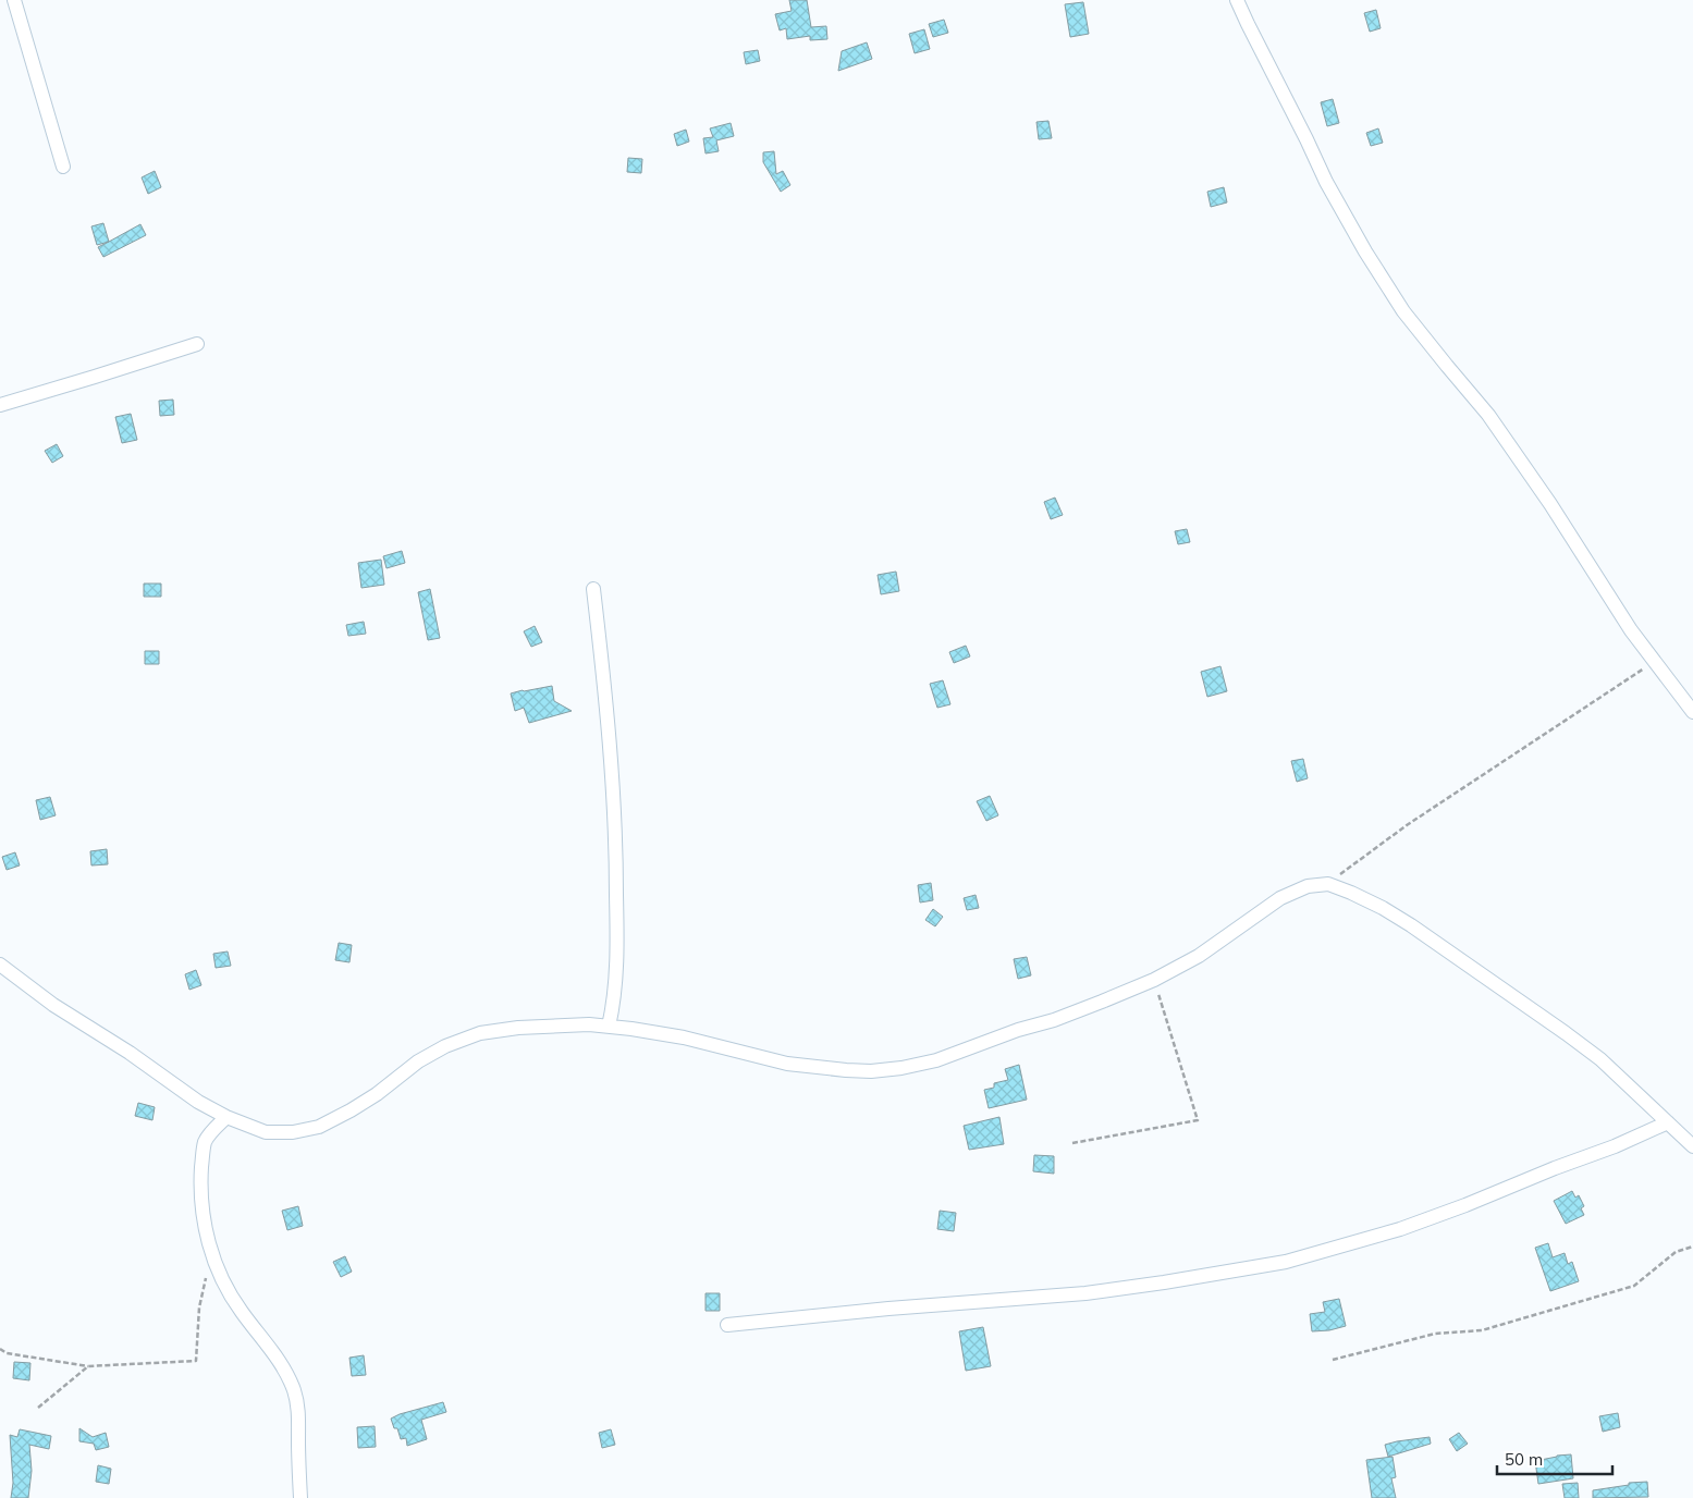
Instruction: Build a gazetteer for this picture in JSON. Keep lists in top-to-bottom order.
{
  "scale_bar": "50 m"
}
